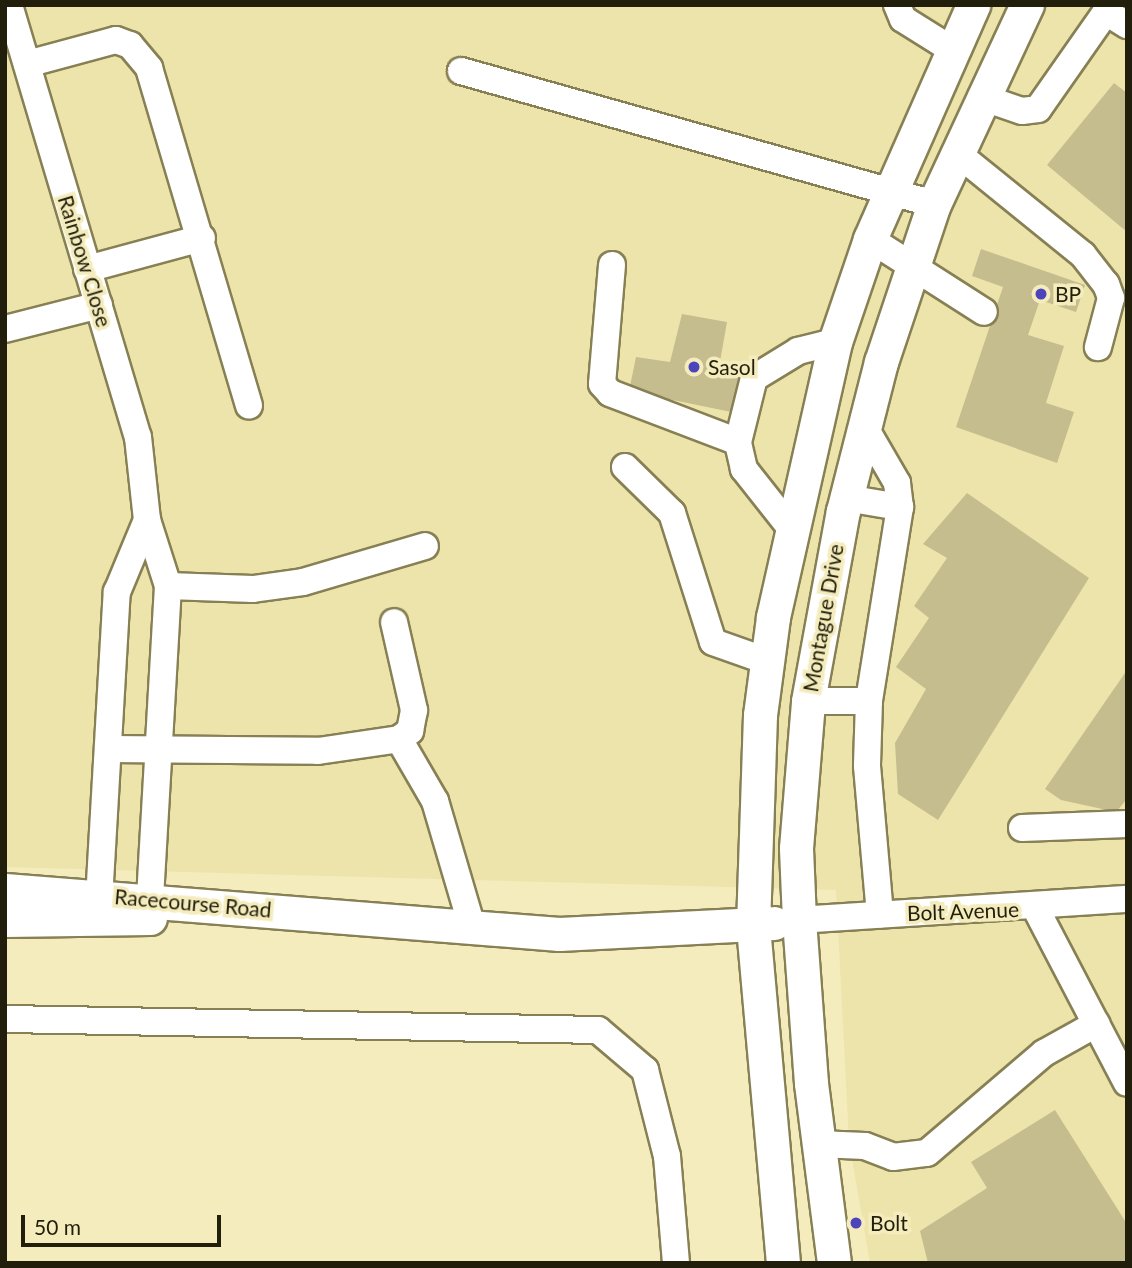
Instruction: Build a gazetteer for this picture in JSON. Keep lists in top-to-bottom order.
{
  "streets": {
    "main road": ["Montague Drive", "Racecourse Road"],
    "street": ["Rainbow Close", "Bolt Avenue"]
  },
  "crossings": [
    ["Rainbow Close", "Racecourse Road"],
    ["Montague Drive", "Racecourse Road"],
    ["Montague Drive", "Bolt Avenue"],
    ["Racecourse Road", "Bolt Avenue"]
  ],
  "places": ["BP", "Sasol", "Bolt"],
  "scale_bar": "50 m"
}
